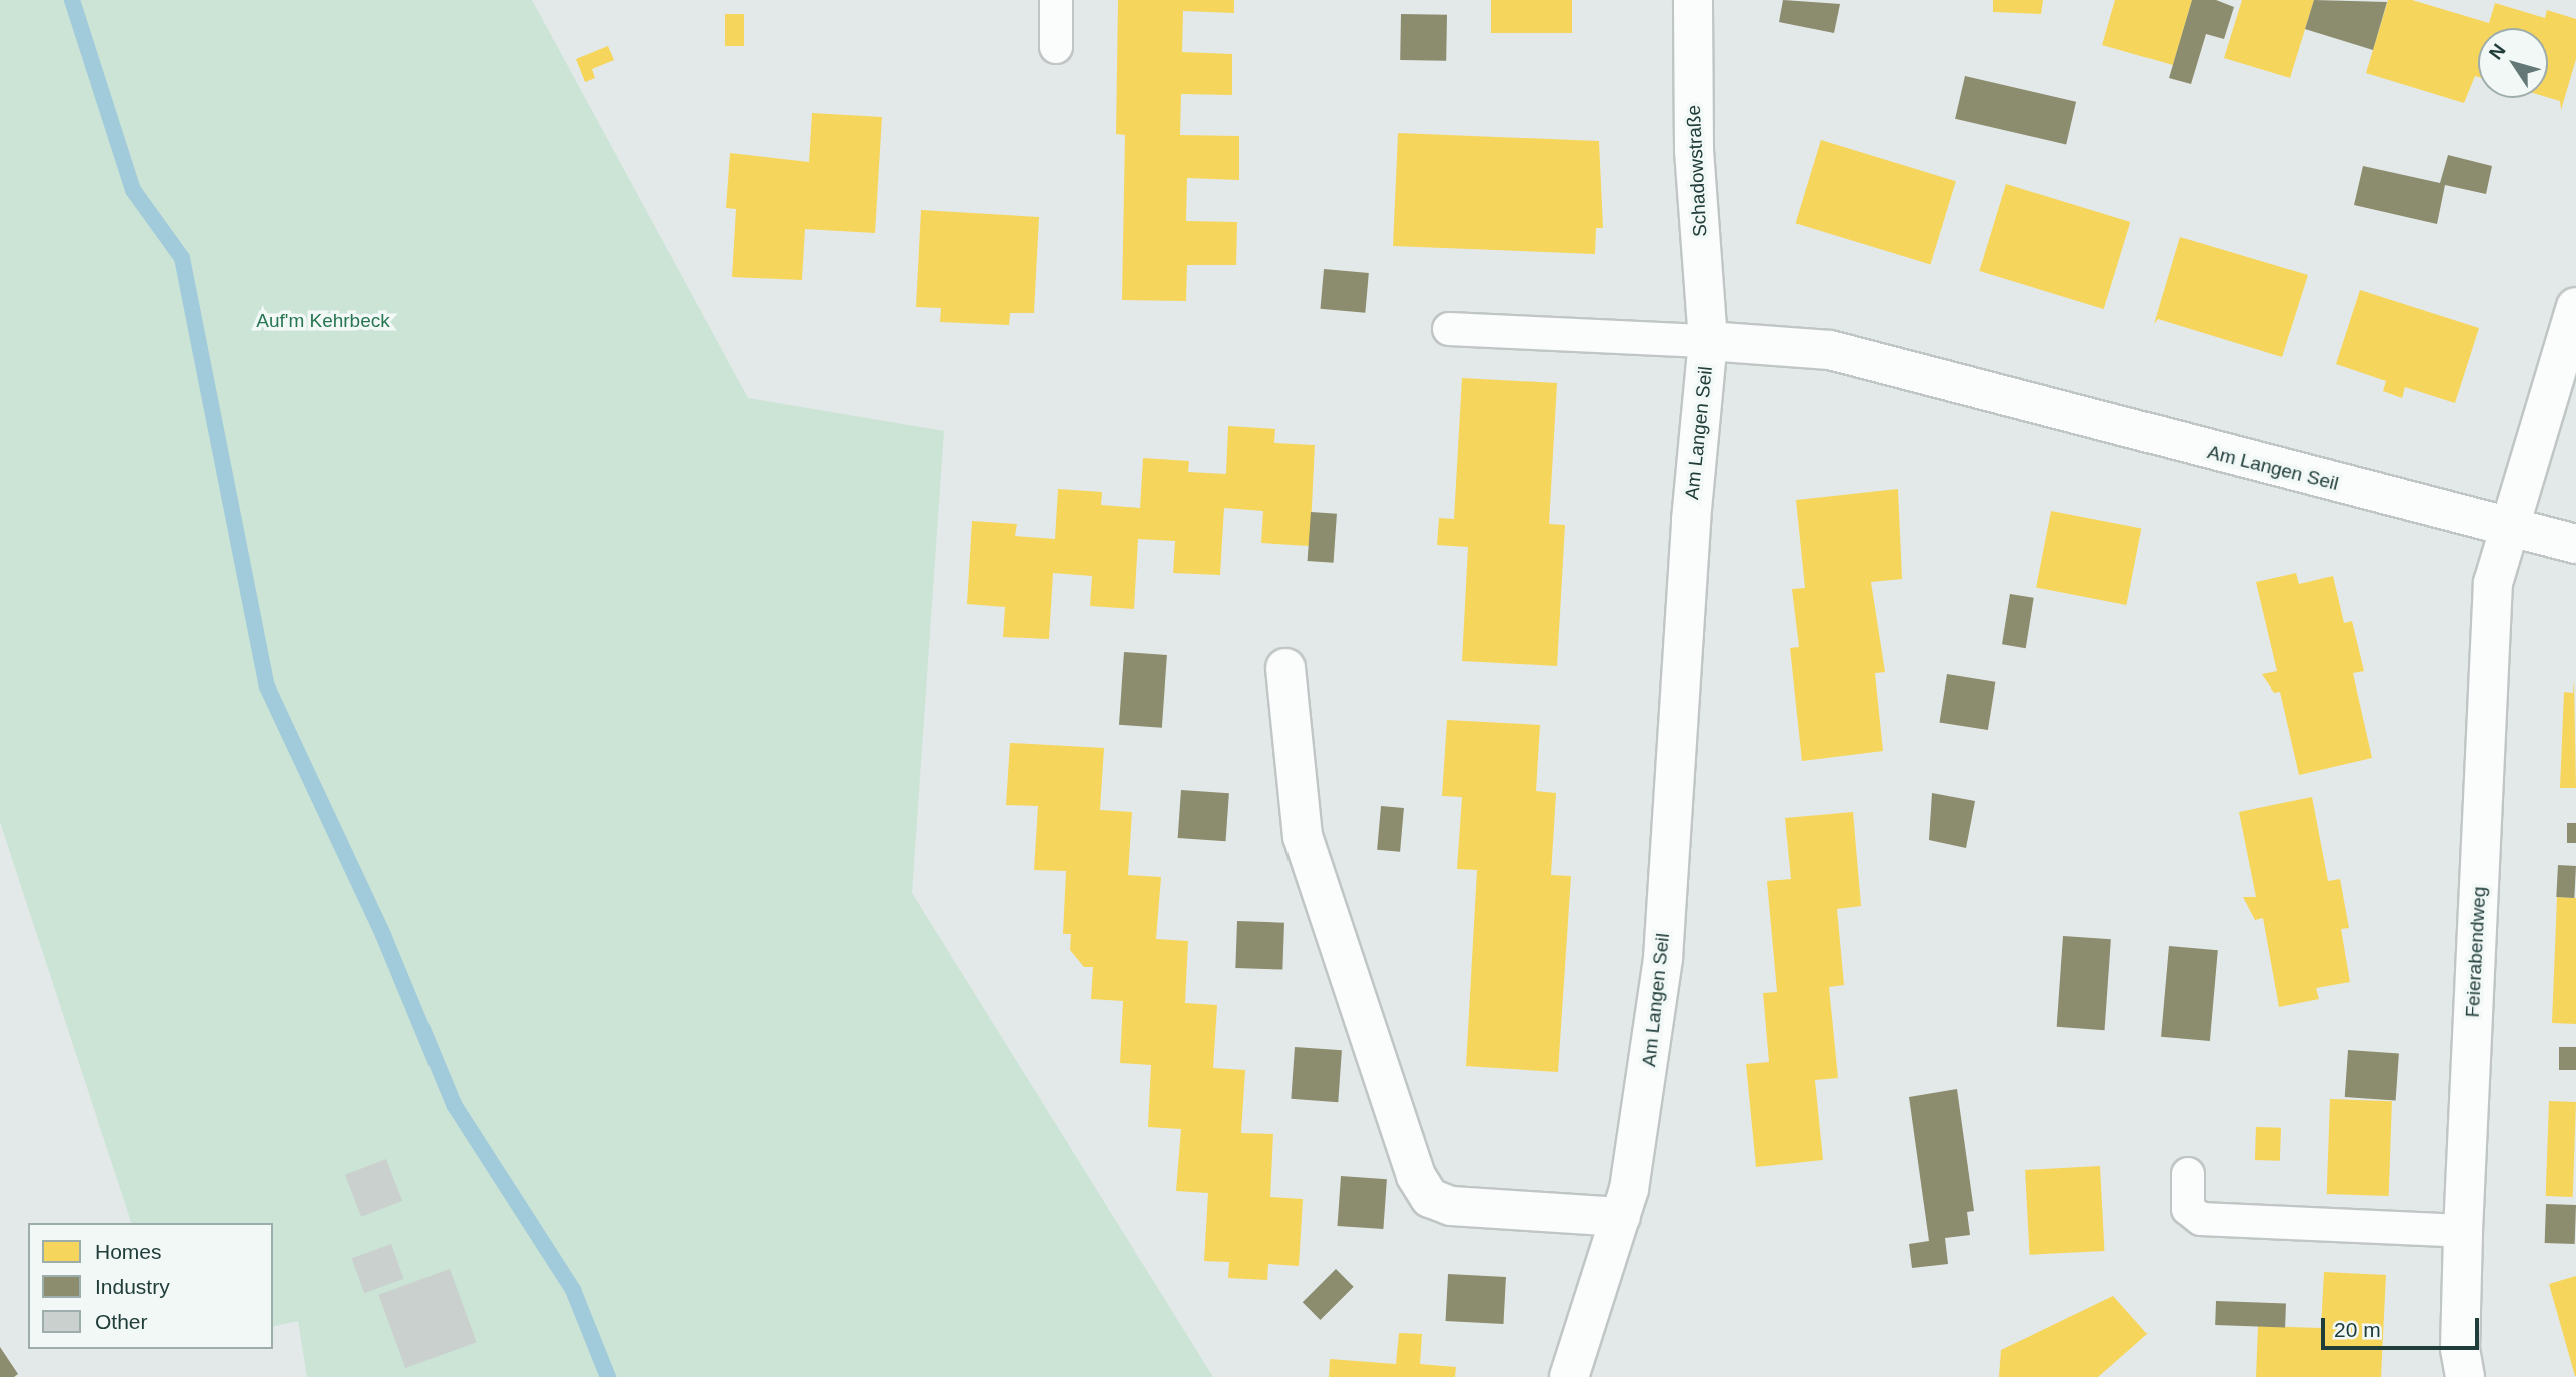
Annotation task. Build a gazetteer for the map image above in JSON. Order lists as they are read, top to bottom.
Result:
{
  "streets": {
    "street": ["Schadowstraße", "Am Langen Seil", "Feierabendweg"]
  },
  "crossings": [
    ["Schadowstraße", "Am Langen Seil"],
    ["Am Langen Seil", "Feierabendweg"]
  ],
  "parks": ["Auf'm Kehrbeck"],
  "legend": ["Homes", "Industry", "Other"],
  "scale_bar": "20 m",
  "north": "top left"
}
